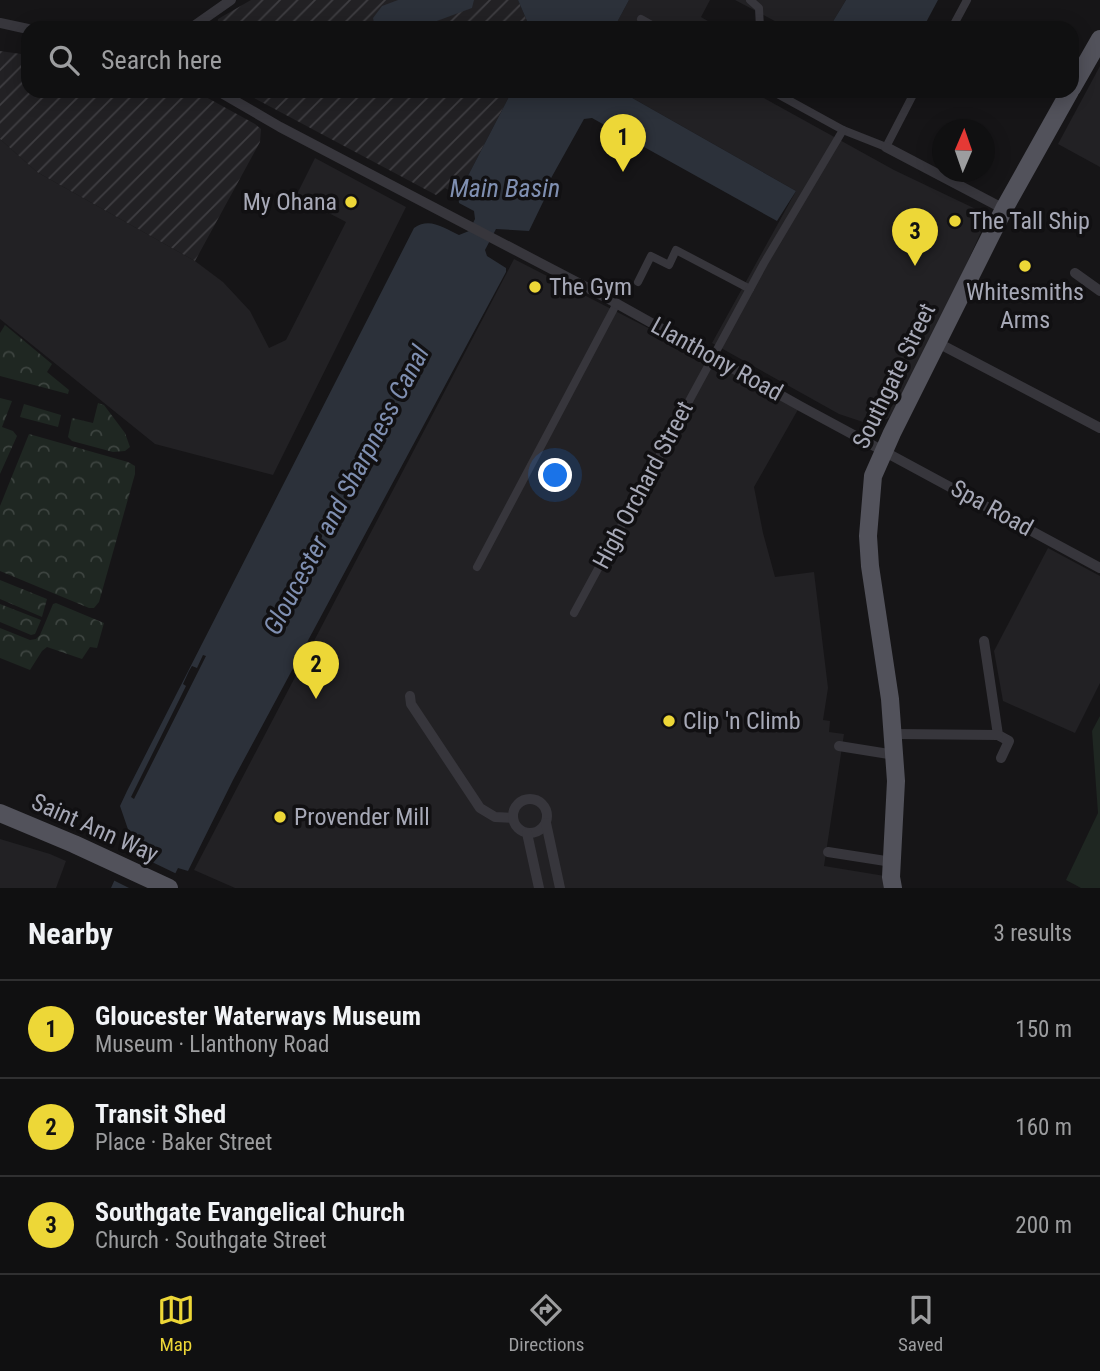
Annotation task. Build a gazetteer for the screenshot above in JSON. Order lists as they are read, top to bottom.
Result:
{
  "streets": {
    "main road": ["Southgate Street", "Saint Ann Way"],
    "street": ["Llanthony Road", "High Orchard Street", "Spa Road"]
  },
  "crossings": [
    ["Llanthony Road", "Southgate Street"],
    ["Llanthony Road", "High Orchard Street"],
    ["Llanthony Road", "Spa Road"],
    ["Southgate Street", "Spa Road"]
  ],
  "water": ["Main Basin", "Gloucester and Sharpness Canal"],
  "places": [
    "My Ohana",
    "The Tall Ship",
    "Whitesmiths Arms",
    "The Gym",
    "Clip 'n Climb",
    "Provender Mill"
  ],
  "north": "top",
  "page": {
    "search": "Search here",
    "pins": ["1", "3", "2"],
    "heading": ["Nearby", "3 results"],
    "list": [
      {
        "mark": "1",
        "name": "Gloucester Waterways Museum",
        "note": "Museum · Llanthony Road",
        "value": "150 m"
      },
      {
        "mark": "2",
        "name": "Transit Shed",
        "note": "Place · Baker Street",
        "value": "160 m"
      },
      {
        "mark": "3",
        "name": "Southgate Evangelical Church",
        "note": "Church · Southgate Street",
        "value": "200 m"
      }
    ],
    "nav": ["Map", "Directions", "Saved"]
  }
}
